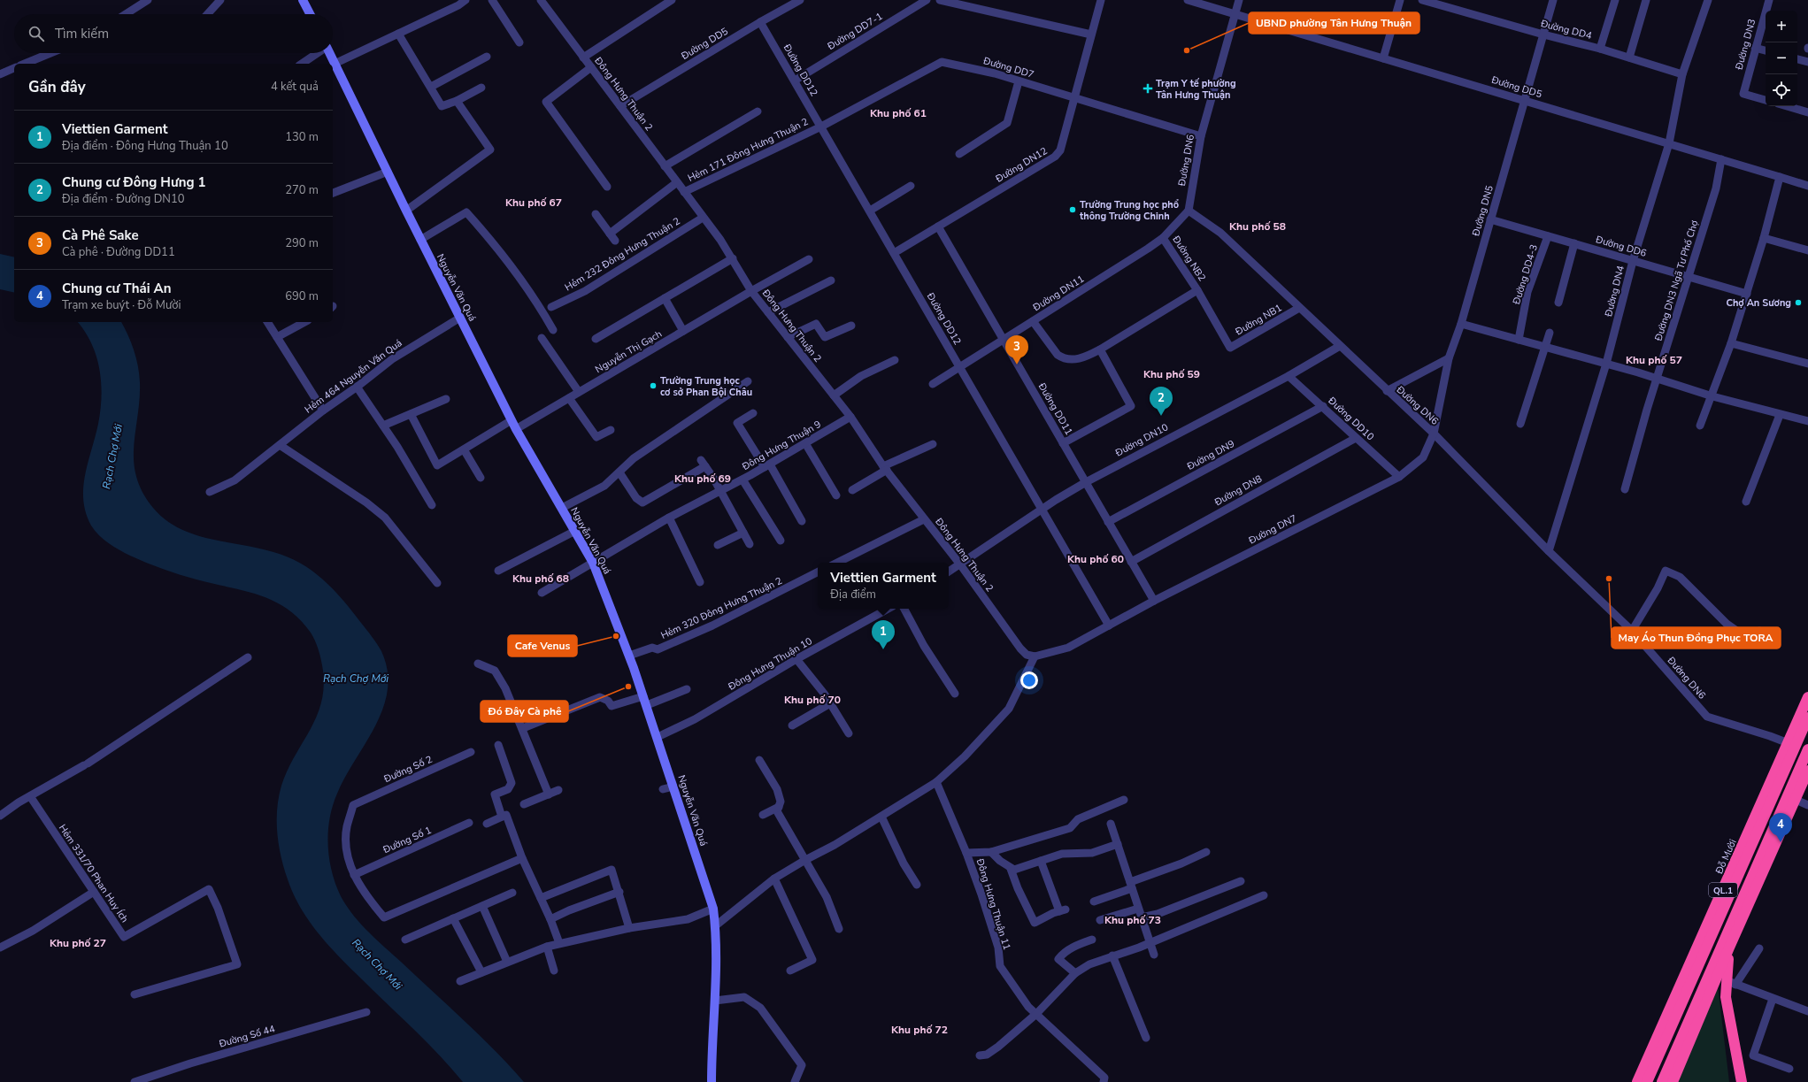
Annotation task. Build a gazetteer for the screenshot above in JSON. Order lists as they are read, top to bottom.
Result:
{
  "streets": {
    "highway": ["Đỗ Mười", "QL.1"],
    "main road": ["Nguyễn Văn Quá"],
    "street": [
      "Đường DD4",
      "Đường DD7-1",
      "Đường DD5",
      "Đường DN3",
      "Đường DD7",
      "Đường DD12",
      "Đông Hưng Thuận 2",
      "Hẻm 171 Đông Hưng Thuận 2",
      "Đường DN6",
      "Đường DN12",
      "Đường DN5",
      "Đường DD6",
      "Hẻm 232 Đông Hưng Thuận 2",
      "Đường NB2",
      "Đường DD4-3",
      "Đường DN3 Ngã Tư Phố Chợ",
      "Đường DN4",
      "Đường DN11",
      "Đường NB1",
      "Nguyễn Thị Gạch",
      "Hẻm 464 Nguyễn Văn Quá",
      "Đường DD11",
      "Đường DD10",
      "Đường DN10",
      "Đông Hưng Thuận 9",
      "Đường DN9",
      "Đường DN8",
      "Đường DN7",
      "Hẻm 320 Đông Hưng Thuận 2",
      "Đông Hưng Thuận 10",
      "Đường Số 2",
      "Đường Số 1",
      "Hẻm 331/70 Phan Huy Ích",
      "Đông Hưng Thuận 11",
      "Đường Số 44"
    ]
  },
  "crossings": [
    ["Đường DD4", "Đường DN5"],
    ["Đường DD4", "Đường DN4"],
    ["Đường DD7-1", "Đường DD12"],
    ["Đường DD5", "Đường DD12"],
    ["Đường DD5", "Đông Hưng Thuận 2"],
    ["Đường DD5", "Đường DN6"],
    ["Đường DD5", "Đường DN5"],
    ["Đường DD5", "Đường DN3 Ngã Tư Phố Chợ"],
    ["Đường DD5", "Đường DN4"],
    ["Đường DD7", "Đường DD12"],
    ["Đường DD7", "Hẻm 171 Đông Hưng Thuận 2"],
    ["Đường DD7", "Đường DN6"],
    ["Đường DD7", "Đường DN12"],
    ["Đường DD12", "Hẻm 171 Đông Hưng Thuận 2"],
    ["Đường DD12", "Đường DN12"],
    ["Đường DD12", "Đường DN11"],
    ["Đường DD12", "Đường DN10"],
    ["Đường DD12", "Đường DN7"],
    ["Đông Hưng Thuận 2", "Hẻm 171 Đông Hưng Thuận 2"],
    ["Đông Hưng Thuận 2", "Hẻm 232 Đông Hưng Thuận 2"],
    ["Đông Hưng Thuận 2", "Nguyễn Thị Gạch"],
    ["Đông Hưng Thuận 2", "Đường DN10"],
    ["Đông Hưng Thuận 2", "Đông Hưng Thuận 9"],
    ["Đông Hưng Thuận 2", "Đường DN7"],
    ["Đường DN6", "Đường DN4"],
    ["Đường DN6", "Đường DN11"],
    ["Đường DN6", "Đường NB1"],
    ["Đường DN6", "Đường DN10"],
    ["Đường DN6", "Đường DN7"],
    ["Đường DN6", "Đỗ Mười"],
    ["Đường DN12", "Đường DD11"],
    ["Đường DN5", "Đường DD6"],
    ["Đường DN5", "Đường DN7"],
    ["Đường DD6", "Đường DD4-3"],
    ["Đường DD6", "Đường DN3 Ngã Tư Phố Chợ"],
    ["Đường DD6", "Đường DN4"],
    ["Đường NB2", "Đường DN11"],
    ["Đường NB2", "Đường NB1"],
    ["Nguyễn Văn Quá", "Nguyễn Thị Gạch"],
    ["Nguyễn Văn Quá", "Hẻm 464 Nguyễn Văn Quá"],
    ["Nguyễn Văn Quá", "Đông Hưng Thuận 9"],
    ["Nguyễn Văn Quá", "Hẻm 320 Đông Hưng Thuận 2"],
    ["Nguyễn Văn Quá", "Đông Hưng Thuận 10"],
    ["Đường DN11", "Đường DD11"],
    ["Đường DD11", "Đường DN10"],
    ["Đường DD11", "Đường DN9"],
    ["Đường DD11", "Đường DN8"],
    ["Đường DD11", "Đường DN7"],
    ["Đường DD10", "Đường DN10"],
    ["Đường DD10", "Đường DN9"],
    ["Đường DD10", "Đường DN8"],
    ["Đường DD10", "Đường DN7"],
    ["Đường Số 2", "Đường Số 1"]
  ],
  "districts": [
    "Khu phố 61",
    "Khu phố 67",
    "Khu phố 58",
    "Khu phố 57",
    "Khu phố 59",
    "Khu phố 69",
    "Khu phố 60",
    "Khu phố 68",
    "Khu phố 70",
    "Khu phố 73",
    "Khu phố 27",
    "Khu phố 72"
  ],
  "water": ["Rạch Chợ Mới"],
  "places": {
    "other": [
      "UBND phường Tân Hưng Thuận",
      "Trường Trung học phổ thông Trường Chinh",
      "Chợ An Sương",
      "Trường Trung học cơ sở Phan Bội Châu",
      "May Áo Thun Đồng Phục TORA",
      "Cafe Venus",
      "Đó Đây Cà phê"
    ],
    "health": ["Trạm Y tế phường Tân Hưng Thuận"]
  },
  "page": {
    "map_buttons": ["+", "−"],
    "search": "Tìm kiếm",
    "heading": ["Gần đây", "4 kết quả"],
    "list": [
      {
        "mark": "1",
        "name": "Viettien Garment",
        "note": "Địa điểm · Đông Hưng Thuận 10",
        "value": "130 m"
      },
      {
        "mark": "2",
        "name": "Chung cư Đông Hưng 1",
        "note": "Địa điểm · Đường DN10",
        "value": "270 m"
      },
      {
        "mark": "3",
        "name": "Cà Phê Sake",
        "note": "Cà phê · Đường DD11",
        "value": "290 m"
      },
      {
        "mark": "4",
        "name": "Chung cư Thái An",
        "note": "Trạm xe buýt · Đỗ Mười",
        "value": "690 m"
      }
    ],
    "pins": [
      "3",
      "2",
      "1",
      "4"
    ],
    "popup": ["Viettien Garment", "Địa điểm"]
  }
}
